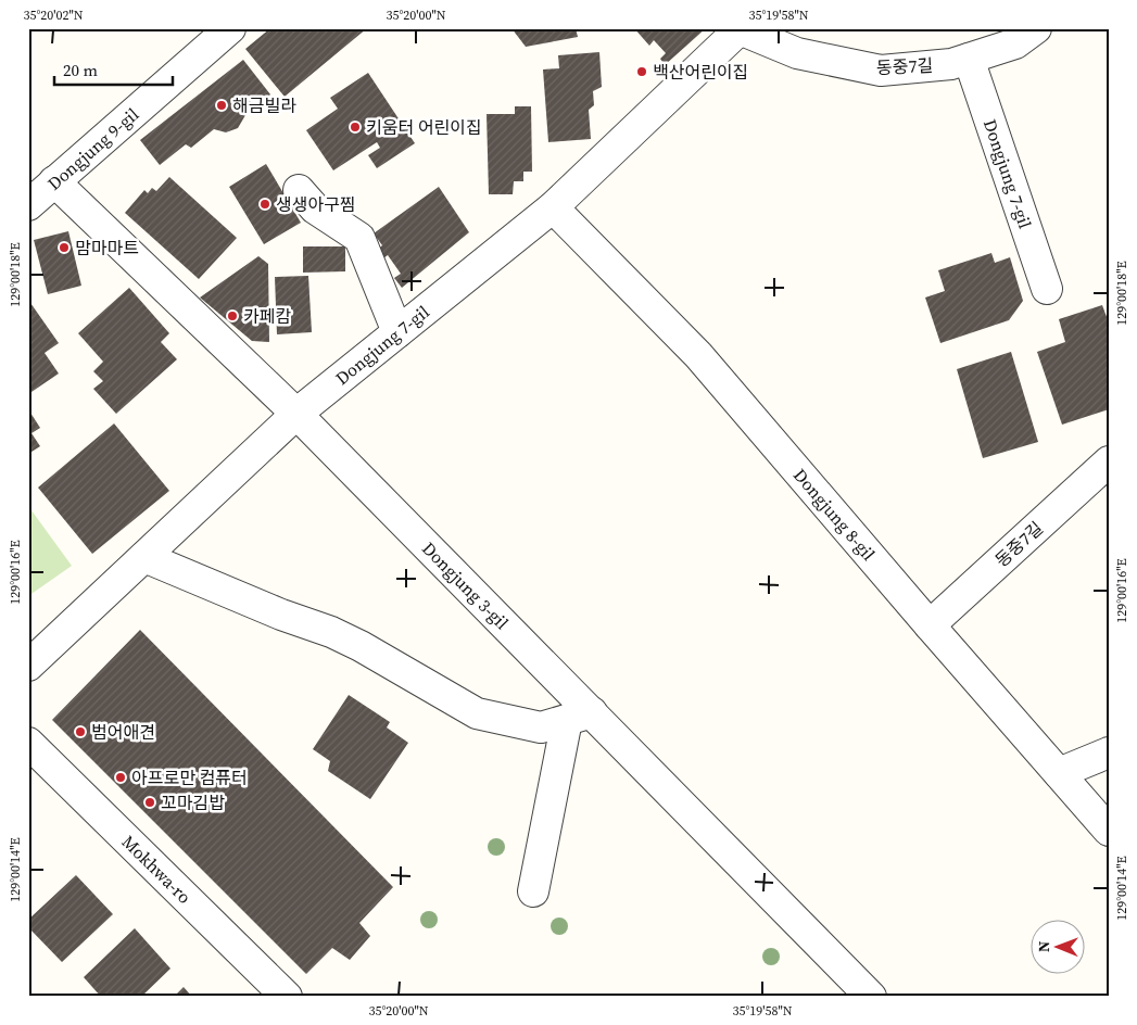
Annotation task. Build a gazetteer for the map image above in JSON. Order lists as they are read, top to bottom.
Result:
{
  "streets": {
    "street": [
      "동중7길",
      "Dongjung 9-gil",
      "Dongjung 7-gil",
      "Dongjung 8-gil",
      "Dongjung 3-gil",
      "Mokhwa-ro"
    ]
  },
  "crossings": [
    ["동중7길", "Dongjung 7-gil"],
    ["동중7길", "Dongjung 8-gil"],
    ["Dongjung 9-gil", "Dongjung 3-gil"],
    ["Dongjung 7-gil", "Dongjung 8-gil"],
    ["Dongjung 7-gil", "Dongjung 3-gil"]
  ],
  "places": [
    "백산어린이집",
    "해금빌라",
    "키움터 어린이집",
    "생생아구찜",
    "맘마마트",
    "카페캄",
    "범어애견",
    "아프로만 컴퓨터",
    "꼬마김밥"
  ],
  "scale_bar": "20 m",
  "north": "left",
  "coordinates": [
    "35°20'02\"N",
    "35°20'00\"N",
    "35°19'58\"N",
    "129°00'18\"E",
    "129°00'16\"E",
    "129°00'14\"E"
  ]
}
